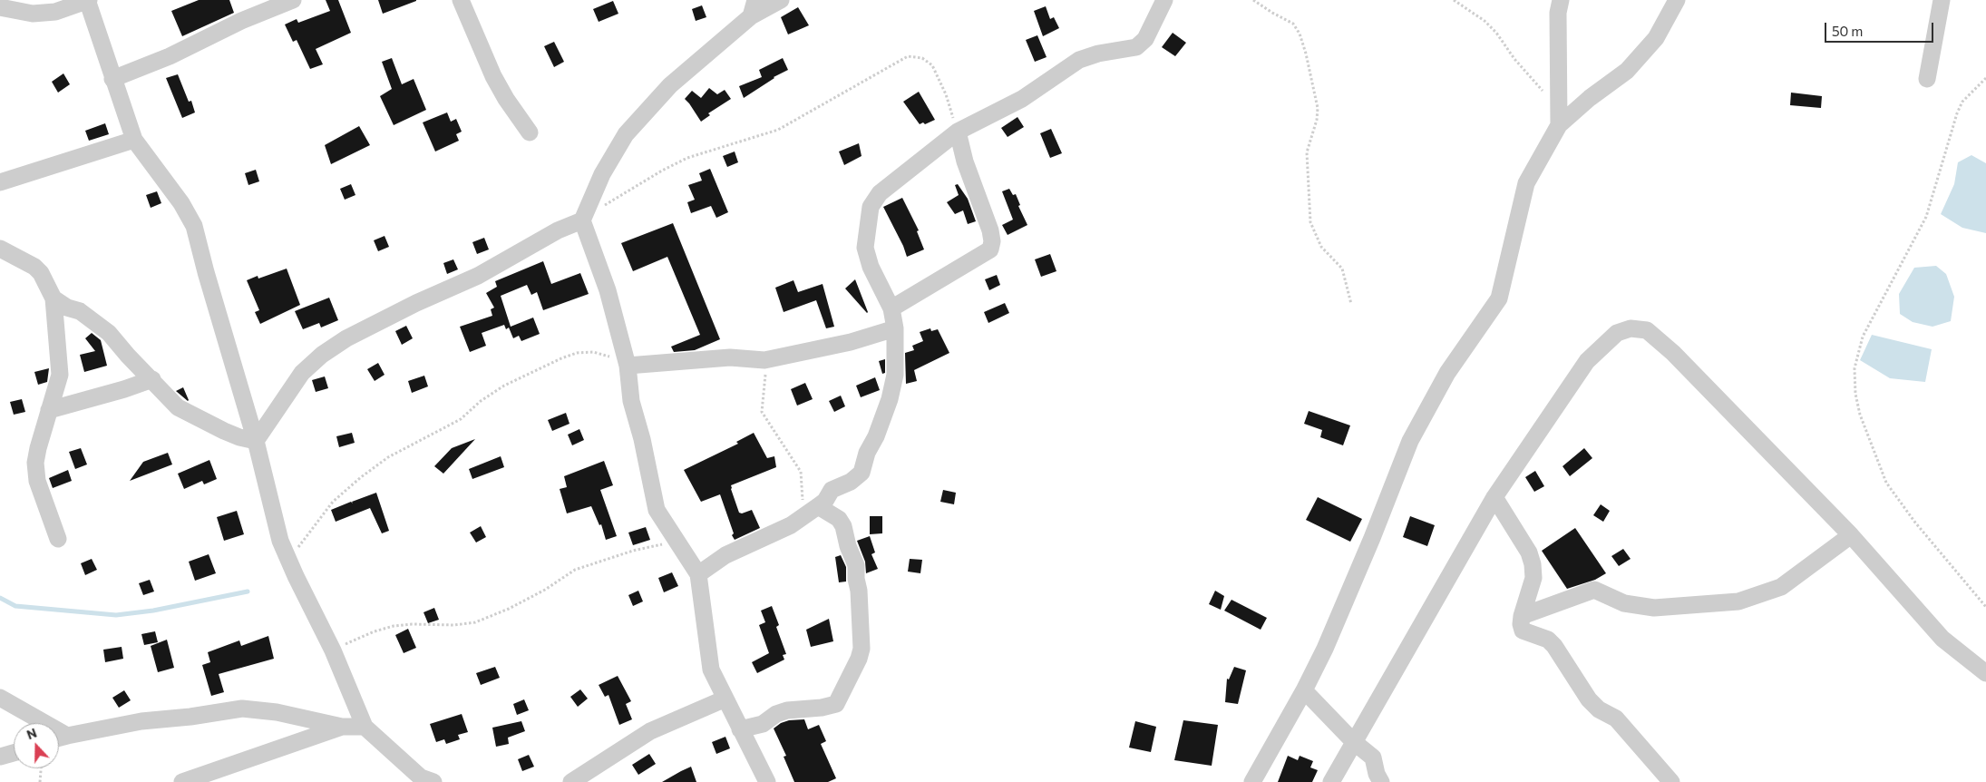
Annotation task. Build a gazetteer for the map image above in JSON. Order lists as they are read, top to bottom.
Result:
{
  "scale_bar": "50 m",
  "north": "top"
}
